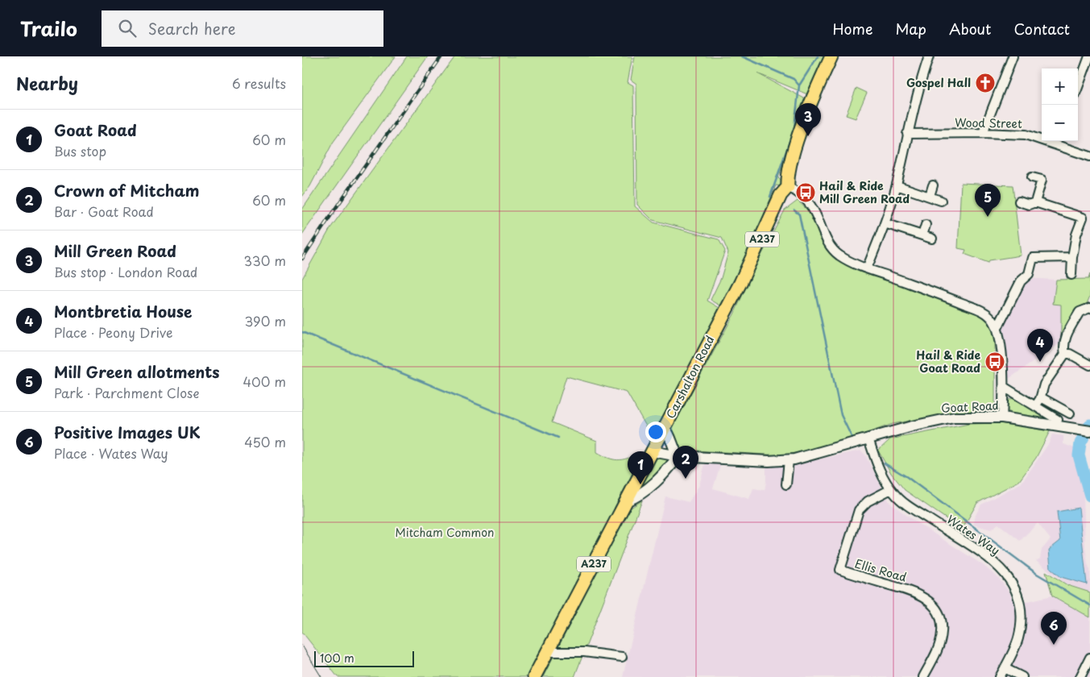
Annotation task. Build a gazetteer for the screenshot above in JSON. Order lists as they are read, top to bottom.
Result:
{
  "streets": {
    "main road": ["A237", "Carshalton Road"],
    "street": [
      "Wood Street",
      "Goat Road",
      "Wates Way",
      "Ellis Road"
    ]
  },
  "crossings": [
    ["A237", "Carshalton Road"],
    ["Carshalton Road", "Goat Road"],
    ["Goat Road", "Wates Way"],
    ["Wates Way", "Ellis Road"]
  ],
  "parks": ["Mitcham Common"],
  "places": {
    "church": ["Gospel Hall"],
    "bus stop": ["Hail & Ride Mill Green Road", "Hail & Ride Goat Road"]
  },
  "scale_bar": "100 m",
  "page": {
    "header": "Trailo",
    "search": "Search here",
    "nav": [
      "Home",
      "Map",
      "About",
      "Contact"
    ],
    "heading": ["Nearby", "6 results"],
    "map_buttons": ["+", "−"],
    "pins": [
      "3",
      "5",
      "4",
      "2",
      "1",
      "6"
    ],
    "list": [
      {
        "mark": "1",
        "name": "Goat Road",
        "note": "Bus stop",
        "value": "60 m"
      },
      {
        "mark": "2",
        "name": "Crown of Mitcham",
        "note": "Bar · Goat Road",
        "value": "60 m"
      },
      {
        "mark": "3",
        "name": "Mill Green Road",
        "note": "Bus stop · London Road",
        "value": "330 m"
      },
      {
        "mark": "4",
        "name": "Montbretia House",
        "note": "Place · Peony Drive",
        "value": "390 m"
      },
      {
        "mark": "5",
        "name": "Mill Green allotments",
        "note": "Park · Parchment Close",
        "value": "400 m"
      },
      {
        "mark": "6",
        "name": "Positive Images UK",
        "note": "Place · Wates Way",
        "value": "450 m"
      }
    ],
    "scale": "100 m"
  }
}
